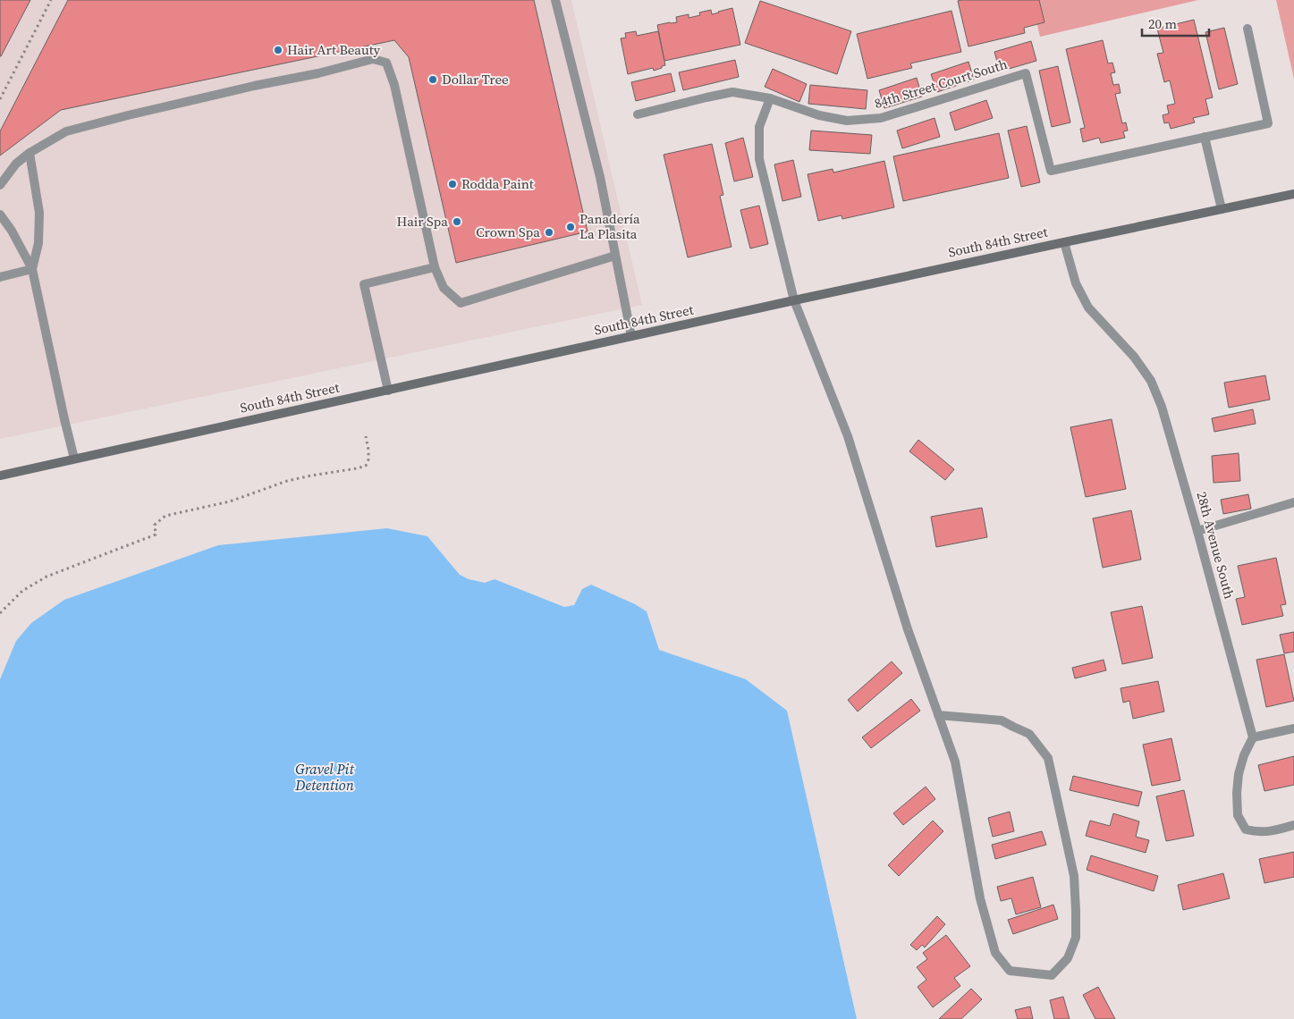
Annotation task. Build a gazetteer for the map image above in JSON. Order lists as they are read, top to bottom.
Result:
{
  "streets": {
    "main road": ["South 84th Street"],
    "lane": ["84th Street Court South", "28th Avenue South"]
  },
  "crossings": [
    ["South 84th Street", "28th Avenue South"]
  ],
  "water": ["Gravel Pit Detention"],
  "places": [
    "Hair Art Beauty",
    "Dollar Tree",
    "Rodda Paint",
    "Hair Spa",
    "Panadería La Plasita",
    "Crown Spa"
  ],
  "scale_bar": "20 m"
}
